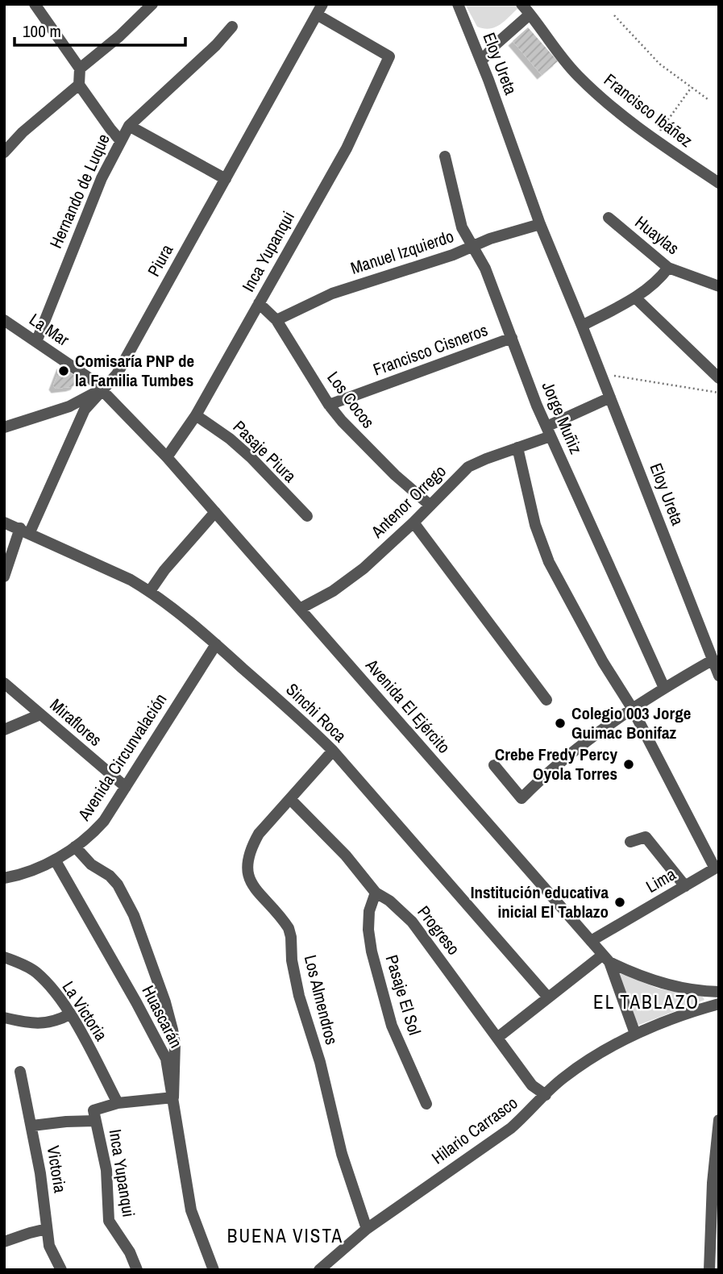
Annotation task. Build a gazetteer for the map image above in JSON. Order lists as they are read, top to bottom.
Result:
{
  "streets": {
    "street": [
      "Eloy Ureta",
      "Francisco Ibáñez",
      "Hernando de Luque",
      "Huaylas",
      "Inca Yupanqui",
      "Manuel Izquierdo",
      "Piura",
      "La Mar",
      "Francisco Cisneros",
      "Los Cocos",
      "Jorge Muñiz",
      "Pasaje Piura",
      "Antenor Orrego",
      "Avenida El Ejército",
      "Sinchi Roca",
      "Miraflores",
      "Avenida Circunvalación",
      "Lima",
      "Progreso",
      "Pasaje El Sol",
      "Los Almendros",
      "La Victoria",
      "Huascarán",
      "Hilario Carrasco",
      "Victoria"
    ]
  },
  "crossings": [
    ["Eloy Ureta", "Manuel Izquierdo"],
    ["Eloy Ureta", "Antenor Orrego"],
    ["Hernando de Luque", "La Mar"],
    ["Inca Yupanqui", "Piura"],
    ["Inca Yupanqui", "Los Cocos"],
    ["Inca Yupanqui", "Pasaje Piura"],
    ["Inca Yupanqui", "Avenida El Ejército"],
    ["Manuel Izquierdo", "Los Cocos"],
    ["Manuel Izquierdo", "Jorge Muñiz"],
    ["Piura", "La Mar"],
    ["Piura", "Avenida El Ejército"],
    ["Piura", "Sinchi Roca"],
    ["La Mar", "Avenida El Ejército"],
    ["Francisco Cisneros", "Los Cocos"],
    ["Francisco Cisneros", "Jorge Muñiz"],
    ["Los Cocos", "Antenor Orrego"],
    ["Jorge Muñiz", "Antenor Orrego"],
    ["Antenor Orrego", "Avenida El Ejército"],
    ["Avenida El Ejército", "Lima"],
    ["Sinchi Roca", "Avenida Circunvalación"],
    ["Sinchi Roca", "Los Almendros"],
    ["Miraflores", "Avenida Circunvalación"],
    ["Avenida Circunvalación", "Huascarán"],
    ["Progreso", "Pasaje El Sol"],
    ["Progreso", "Los Almendros"],
    ["Progreso", "Hilario Carrasco"],
    ["Los Almendros", "Hilario Carrasco"]
  ],
  "districts": ["EL TABLAZO", "BUENA VISTA"],
  "places": [
    "Comisaría PNP de la Familia Tumbes",
    "Colegio 003 Jorge Guimac Bonifaz",
    "Crebe Fredy Percy Oyola Torres",
    "Institución educativa inicial El Tablazo"
  ],
  "scale_bar": "100 m"
}
